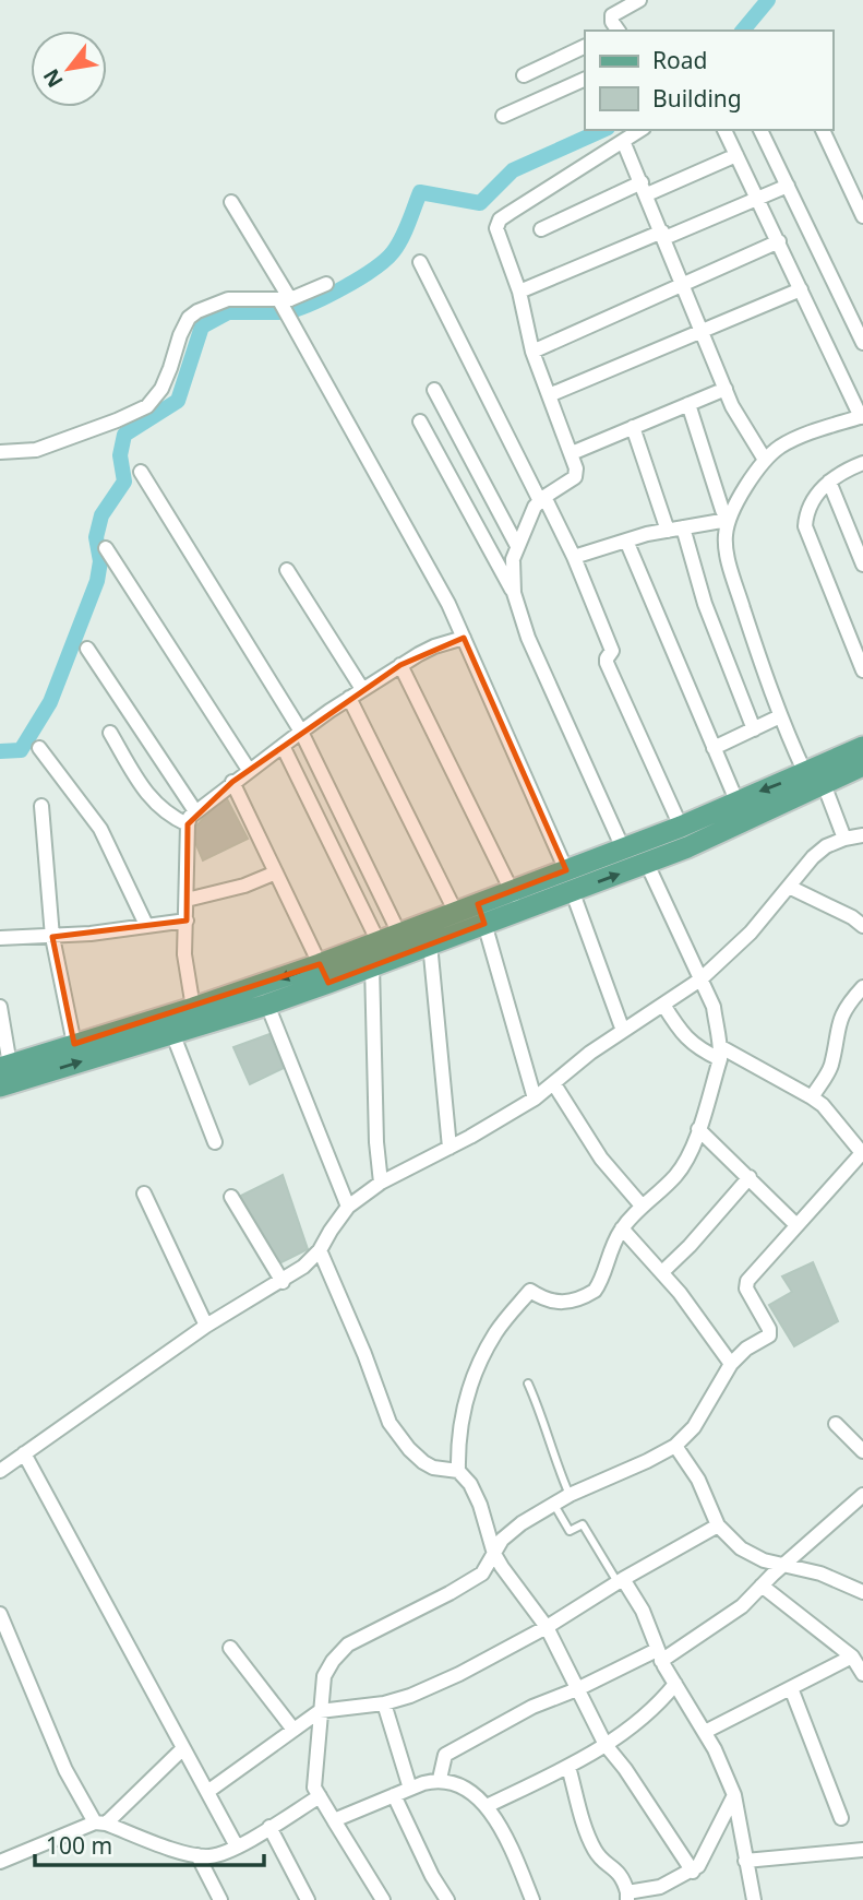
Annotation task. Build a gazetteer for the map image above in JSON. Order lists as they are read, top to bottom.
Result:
{
  "legend": ["Road", "Building"],
  "scale_bar": "100 m",
  "north": "bottom left"
}
